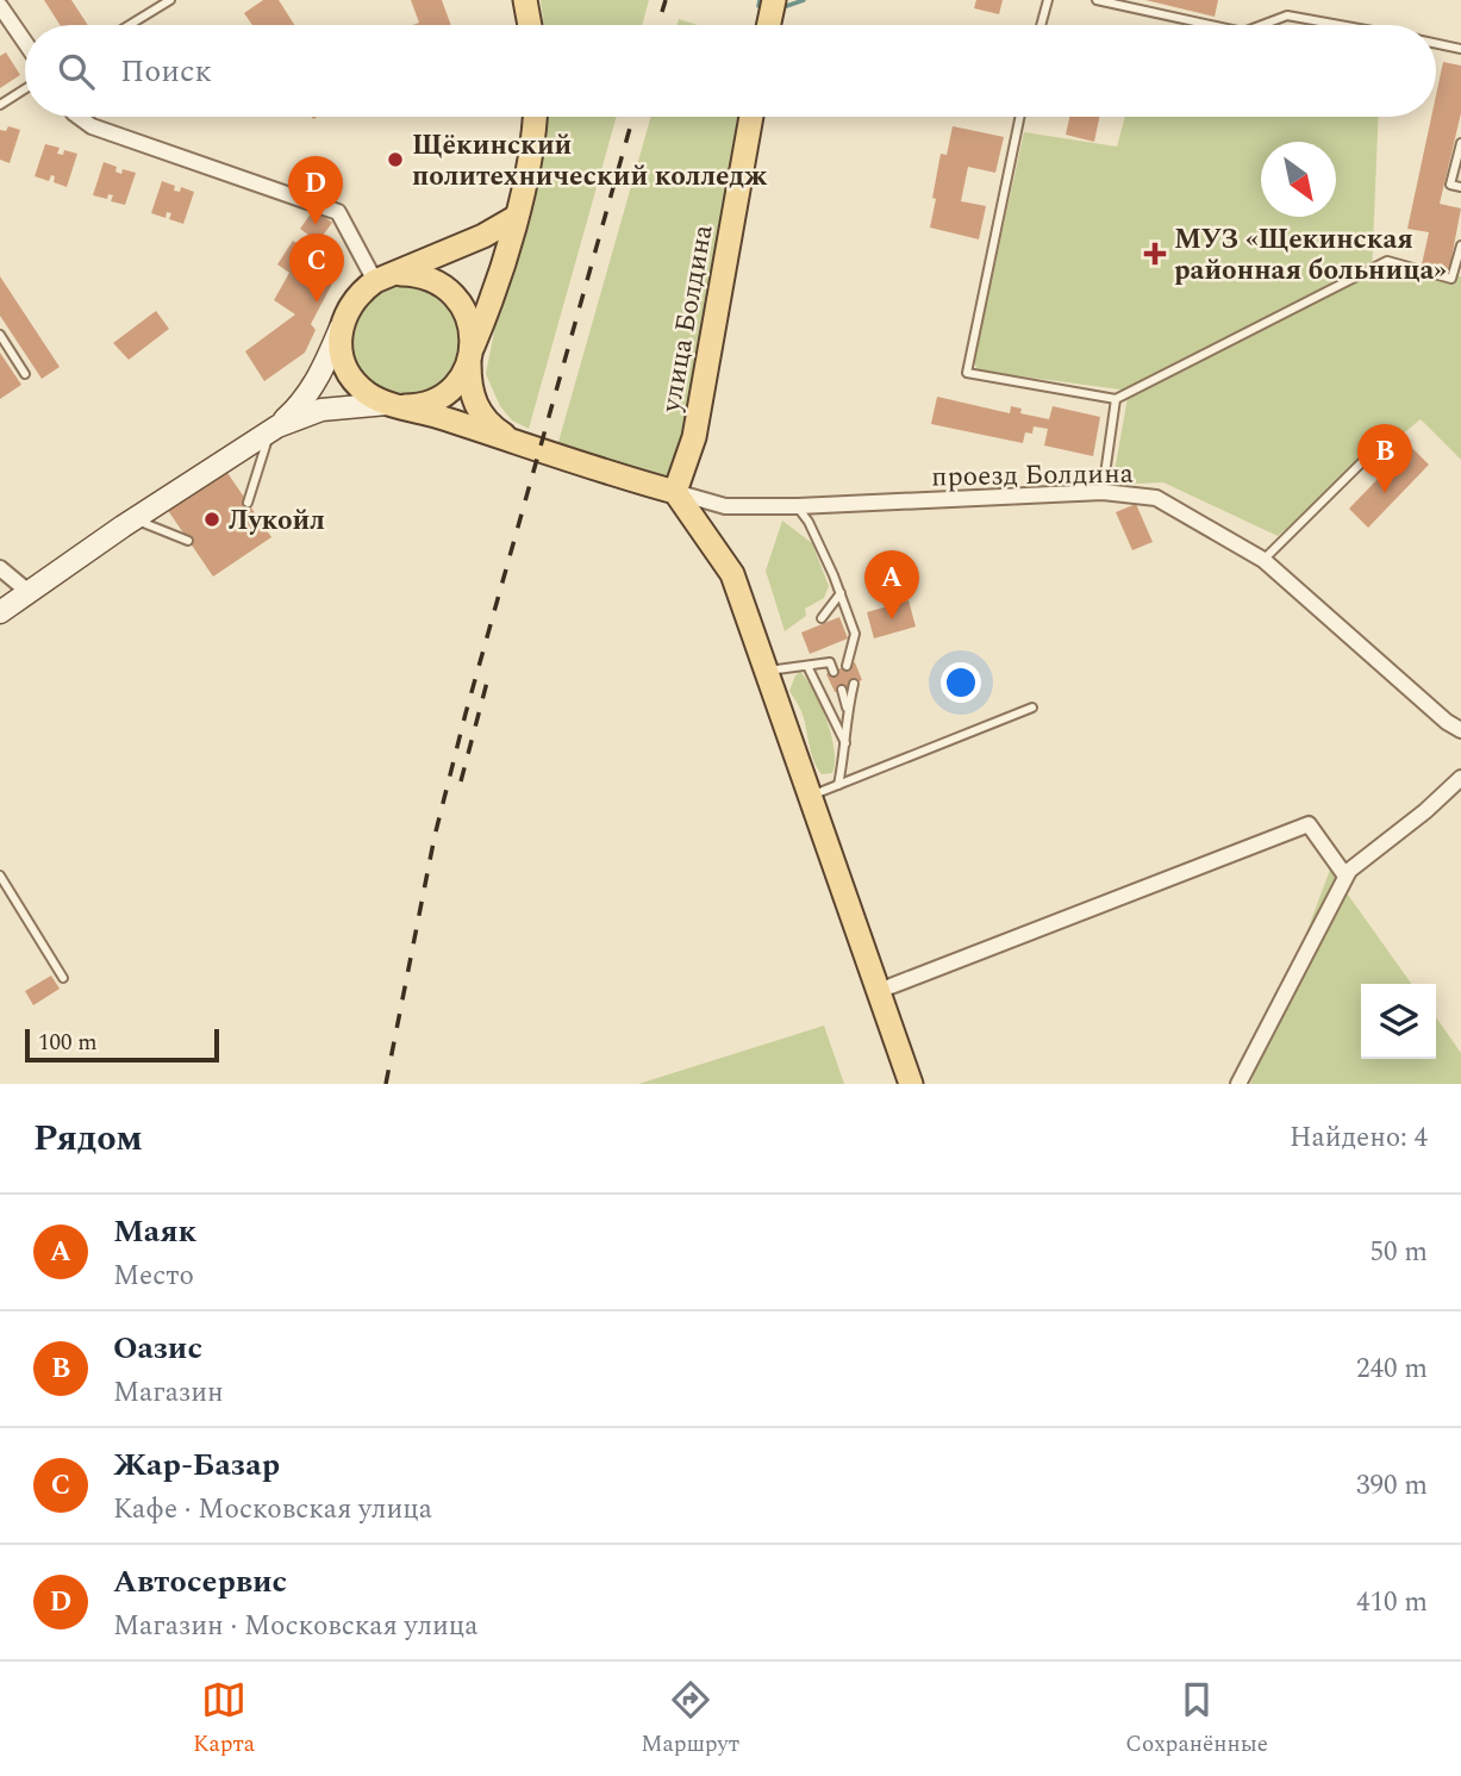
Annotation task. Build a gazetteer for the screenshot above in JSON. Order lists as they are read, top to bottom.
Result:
{
  "streets": {
    "main road": ["улица Болдина"],
    "street": ["проезд Болдина"]
  },
  "crossings": [
    ["улица Болдина", "проезд Болдина"]
  ],
  "places": {
    "other": ["Щёкинский политехнический колледж", "Лукойл"],
    "health": ["МУЗ «Щекинская районная больница»"]
  },
  "scale_bar": "100 m",
  "north": "bottom right",
  "page": {
    "search": "Поиск",
    "pins": [
      "D",
      "C",
      "B",
      "A"
    ],
    "scale": "100 m",
    "heading": ["Рядом", "Найдено: 4"],
    "list": [
      {
        "mark": "A",
        "name": "Маяк",
        "note": "Место",
        "value": "50 m"
      },
      {
        "mark": "B",
        "name": "Оазис",
        "note": "Магазин",
        "value": "240 m"
      },
      {
        "mark": "C",
        "name": "Жар-Базар",
        "note": "Кафе · Московская улица",
        "value": "390 m"
      },
      {
        "mark": "D",
        "name": "Автосервис",
        "note": "Магазин · Московская улица",
        "value": "410 m"
      }
    ],
    "nav": ["Карта", "Маршрут", "Сохранённые"]
  }
}
